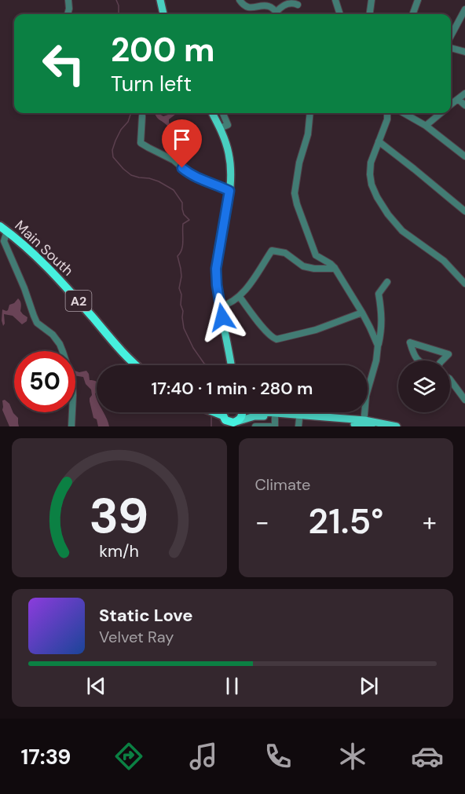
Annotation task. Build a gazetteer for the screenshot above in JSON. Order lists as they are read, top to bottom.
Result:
{
  "streets": {
    "highway": ["Main South", "A2"]
  },
  "page": {
    "turn": ["200 m", "Turn left"],
    "limit": "50",
    "trip": "17:40 · 1 min · 280 m",
    "tile": "Climate",
    "heat": ["−", "21.5°", "+"],
    "song": ["Static Love", "Velvet Ray"],
    "tabs": "17:39",
    "gauge": ["39", "km/h"]
  }
}
